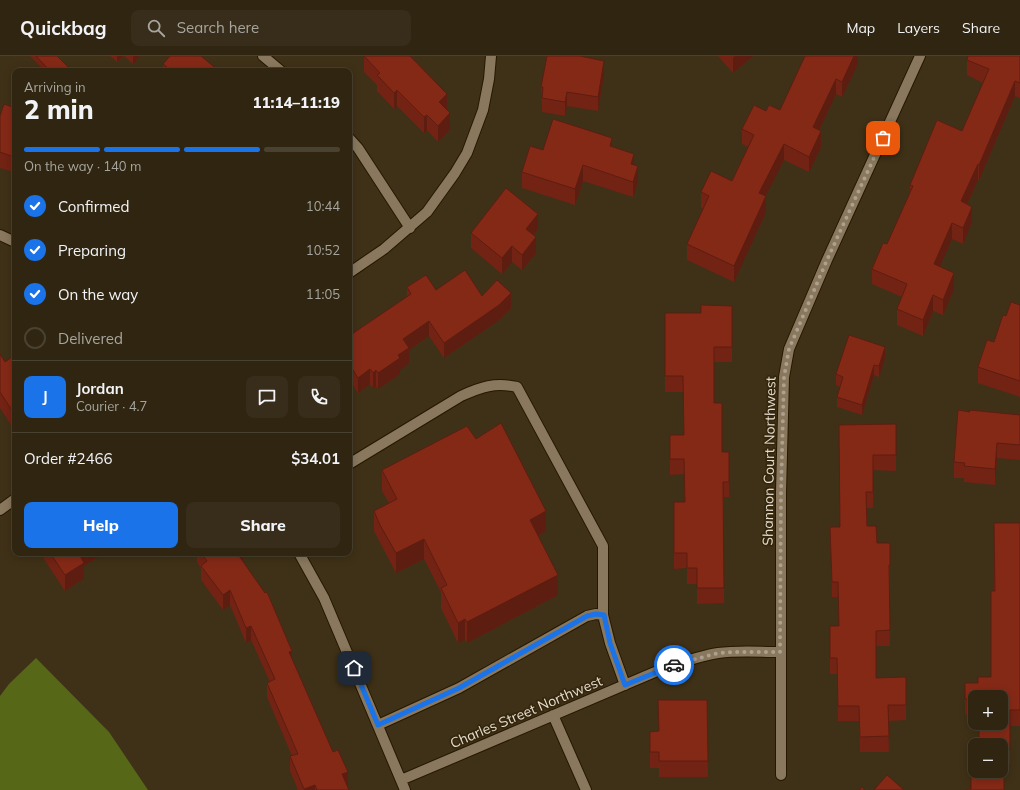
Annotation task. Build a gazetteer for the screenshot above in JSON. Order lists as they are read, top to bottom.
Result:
{
  "streets": {
    "street": ["Shannon Court Northwest", "Charles Street Northwest"]
  },
  "crossings": [
    ["Shannon Court Northwest", "Charles Street Northwest"]
  ],
  "page": {
    "header": "Quickbag",
    "search": "Search here",
    "nav": ["Map", "Layers", "Share"],
    "heading": ["2 min", "Arriving in", "11:14–11:19"],
    "panel": [
      "Jordan",
      "Courier · 4.7",
      "Order #2466",
      "$34.01"
    ],
    "bar": "On the way · 140 m",
    "list": [
      ["Confirmed", "10:44"],
      ["Preparing", "10:52"],
      ["On the way", "11:05"],
      "Delivered"
    ],
    "round": "J",
    "buttons": ["Help", "Share"],
    "map_buttons": ["+", "−"]
  }
}
